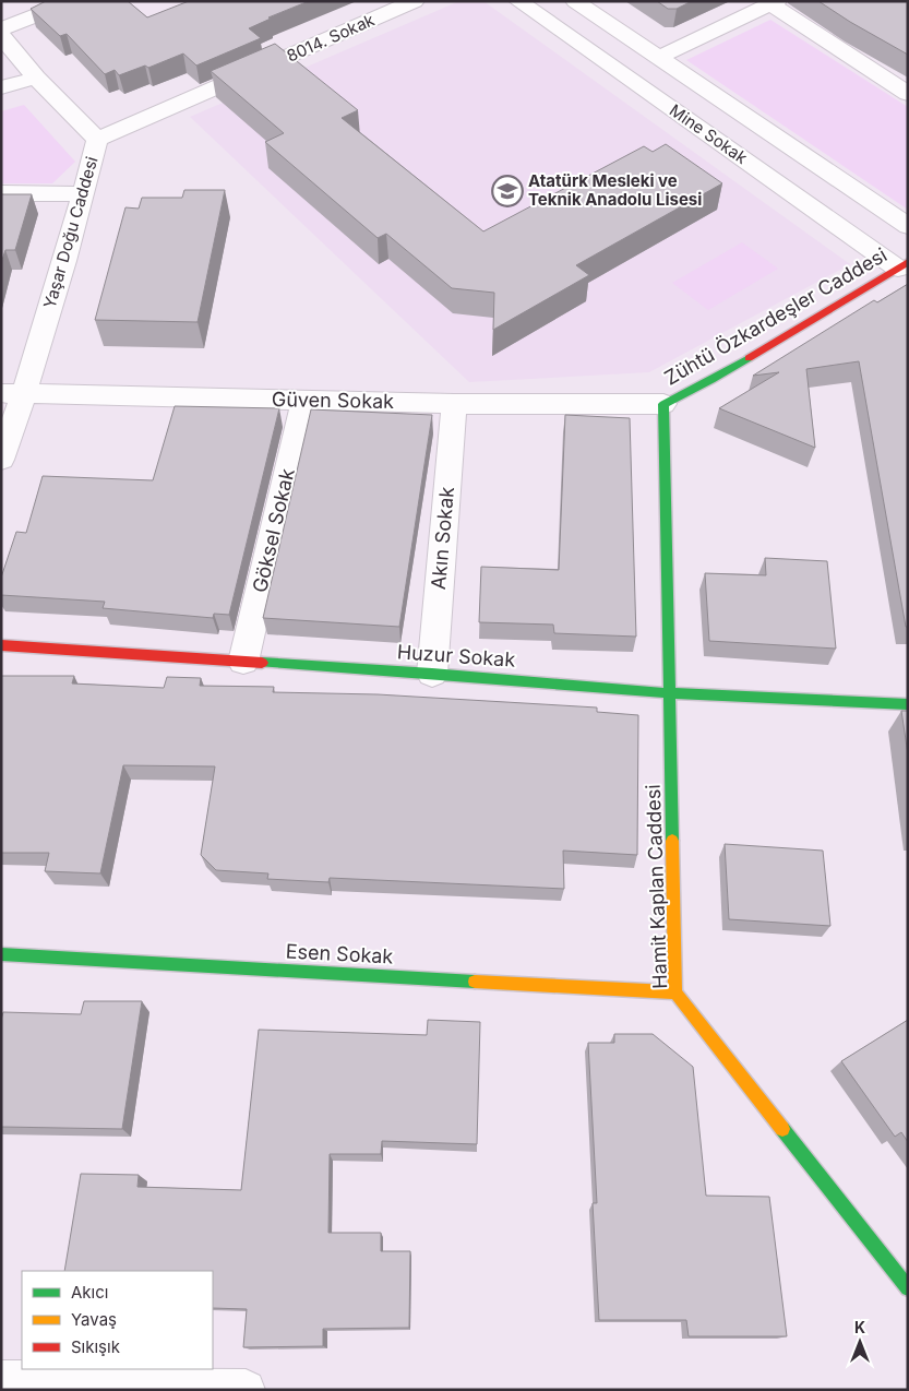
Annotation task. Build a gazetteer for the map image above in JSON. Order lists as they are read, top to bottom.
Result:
{
  "streets": {
    "street": [
      "8014. Sokak",
      "Mine Sokak",
      "Yaşar Doğu Caddesi",
      "Zühtü Özkardeşler Caddesi",
      "Güven Sokak",
      "Göksel Sokak",
      "Akın Sokak",
      "Huzur Sokak",
      "Hamit Kaplan Caddesi",
      "Esen Sokak"
    ]
  },
  "crossings": [
    ["8014. Sokak", "Yaşar Doğu Caddesi"],
    ["Mine Sokak", "Zühtü Özkardeşler Caddesi"],
    ["Yaşar Doğu Caddesi", "Güven Sokak"],
    ["Zühtü Özkardeşler Caddesi", "Güven Sokak"],
    ["Zühtü Özkardeşler Caddesi", "Hamit Kaplan Caddesi"],
    ["Güven Sokak", "Göksel Sokak"],
    ["Güven Sokak", "Akın Sokak"],
    ["Güven Sokak", "Hamit Kaplan Caddesi"],
    ["Göksel Sokak", "Huzur Sokak"],
    ["Akın Sokak", "Huzur Sokak"],
    ["Huzur Sokak", "Hamit Kaplan Caddesi"],
    ["Hamit Kaplan Caddesi", "Esen Sokak"]
  ],
  "places": {
    "school or university": ["Atatürk Mesleki ve Teknik Anadolu Lisesi"]
  },
  "legend": ["Akıcı", "Yavaş", "Sıkışık"],
  "north": "top"
}
